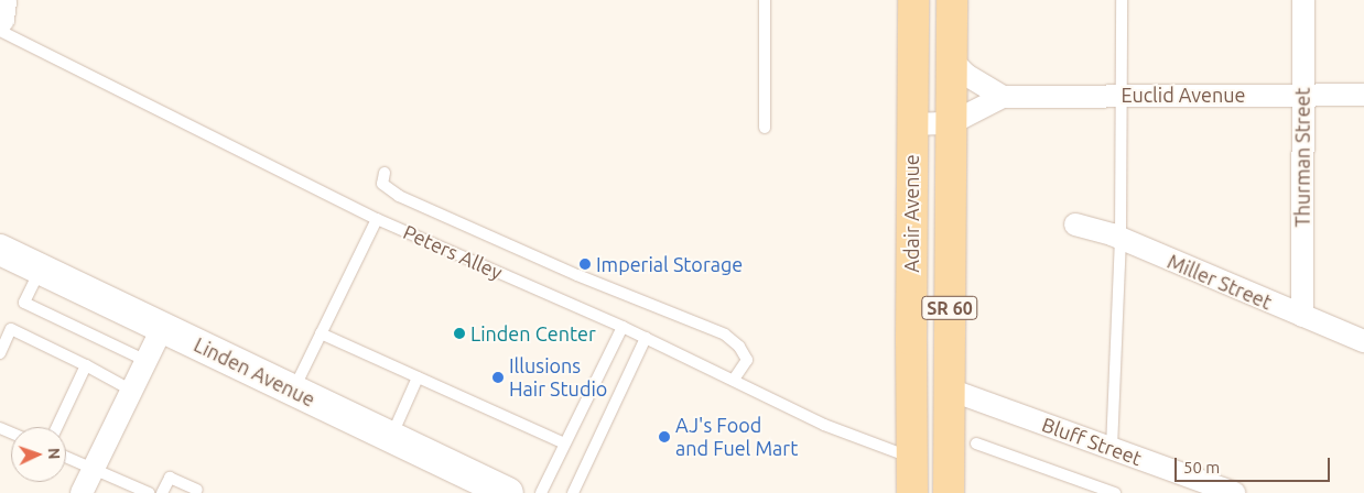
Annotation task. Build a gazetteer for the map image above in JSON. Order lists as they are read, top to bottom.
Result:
{
  "streets": {
    "main road": ["Adair Avenue", "SR 60", "Linden Avenue"],
    "street": [
      "Euclid Avenue",
      "Thurman Street",
      "Miller Street",
      "Bluff Street"
    ],
    "lane": ["Peters Alley"]
  },
  "crossings": [
    ["Euclid Avenue", "Thurman Street"],
    ["Euclid Avenue", "Adair Avenue"],
    ["Thurman Street", "Miller Street"],
    ["Adair Avenue", "Peters Alley"],
    ["Adair Avenue", "Bluff Street"]
  ],
  "places": [
    "Imperial Storage",
    "Linden Center",
    "Illusions Hair Studio",
    "AJ's Food and Fuel Mart"
  ],
  "scale_bar": "50 m",
  "north": "right"
}
